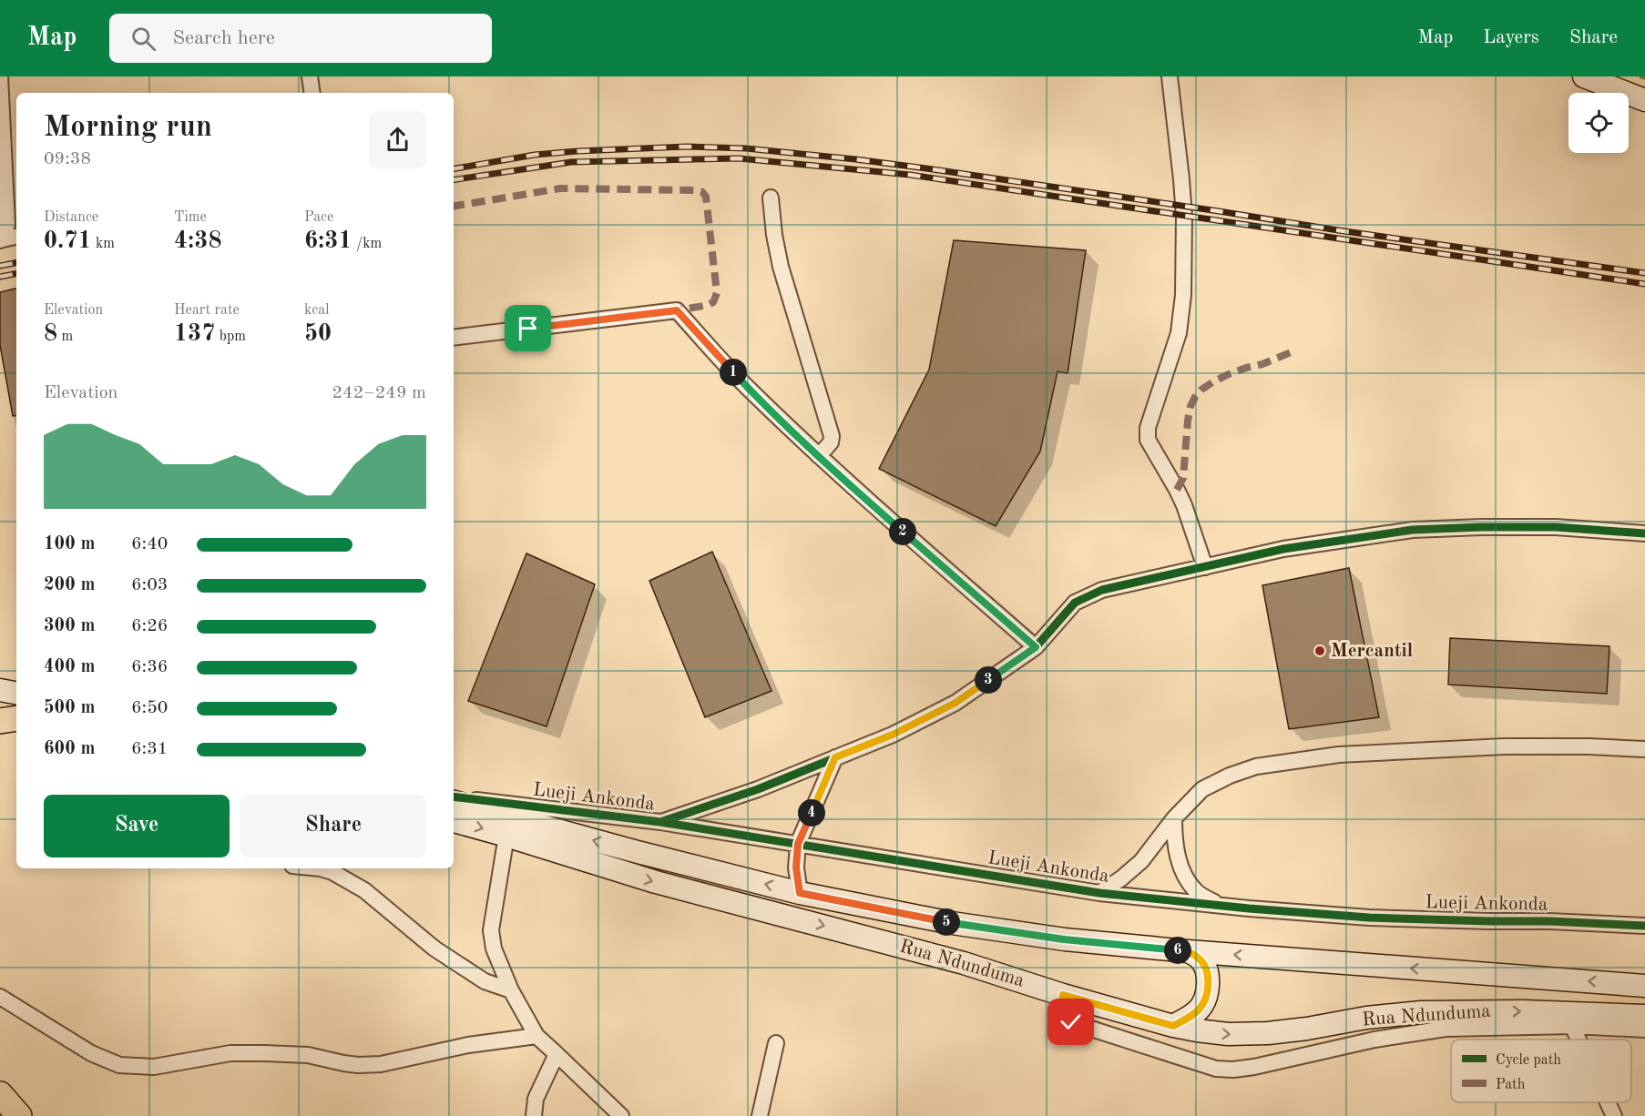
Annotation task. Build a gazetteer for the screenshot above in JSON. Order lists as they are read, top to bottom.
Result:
{
  "streets": {
    "main road": ["Rua Ndunduma"],
    "street": ["Lueji Ankonda"]
  },
  "places": ["Mercantil"],
  "legend": ["Cycle path", "Path"],
  "page": {
    "header": "Map",
    "search": "Search here",
    "nav": ["Map", "Layers", "Share"],
    "heading": ["Morning run", "09:38"],
    "stats": [
      ["Distance", "0.71 km"],
      ["Time", "4:38"],
      ["Pace", "6:31 /km"],
      ["Elevation", "8 m"],
      ["Heart rate", "137 bpm"],
      ["kcal", "50"]
    ],
    "pins": [
      "1",
      "2",
      "3",
      "4",
      "5",
      "6"
    ],
    "chart": ["Elevation", "242–249 m"],
    "list": [
      {
        "name": "100 m",
        "note": "6:40"
      },
      {
        "name": "200 m",
        "note": "6:03"
      },
      {
        "name": "300 m",
        "note": "6:26"
      },
      {
        "name": "400 m",
        "note": "6:36"
      },
      {
        "name": "500 m",
        "note": "6:50"
      },
      {
        "name": "600 m",
        "note": "6:31"
      }
    ],
    "buttons": ["Save", "Share"]
  }
}
